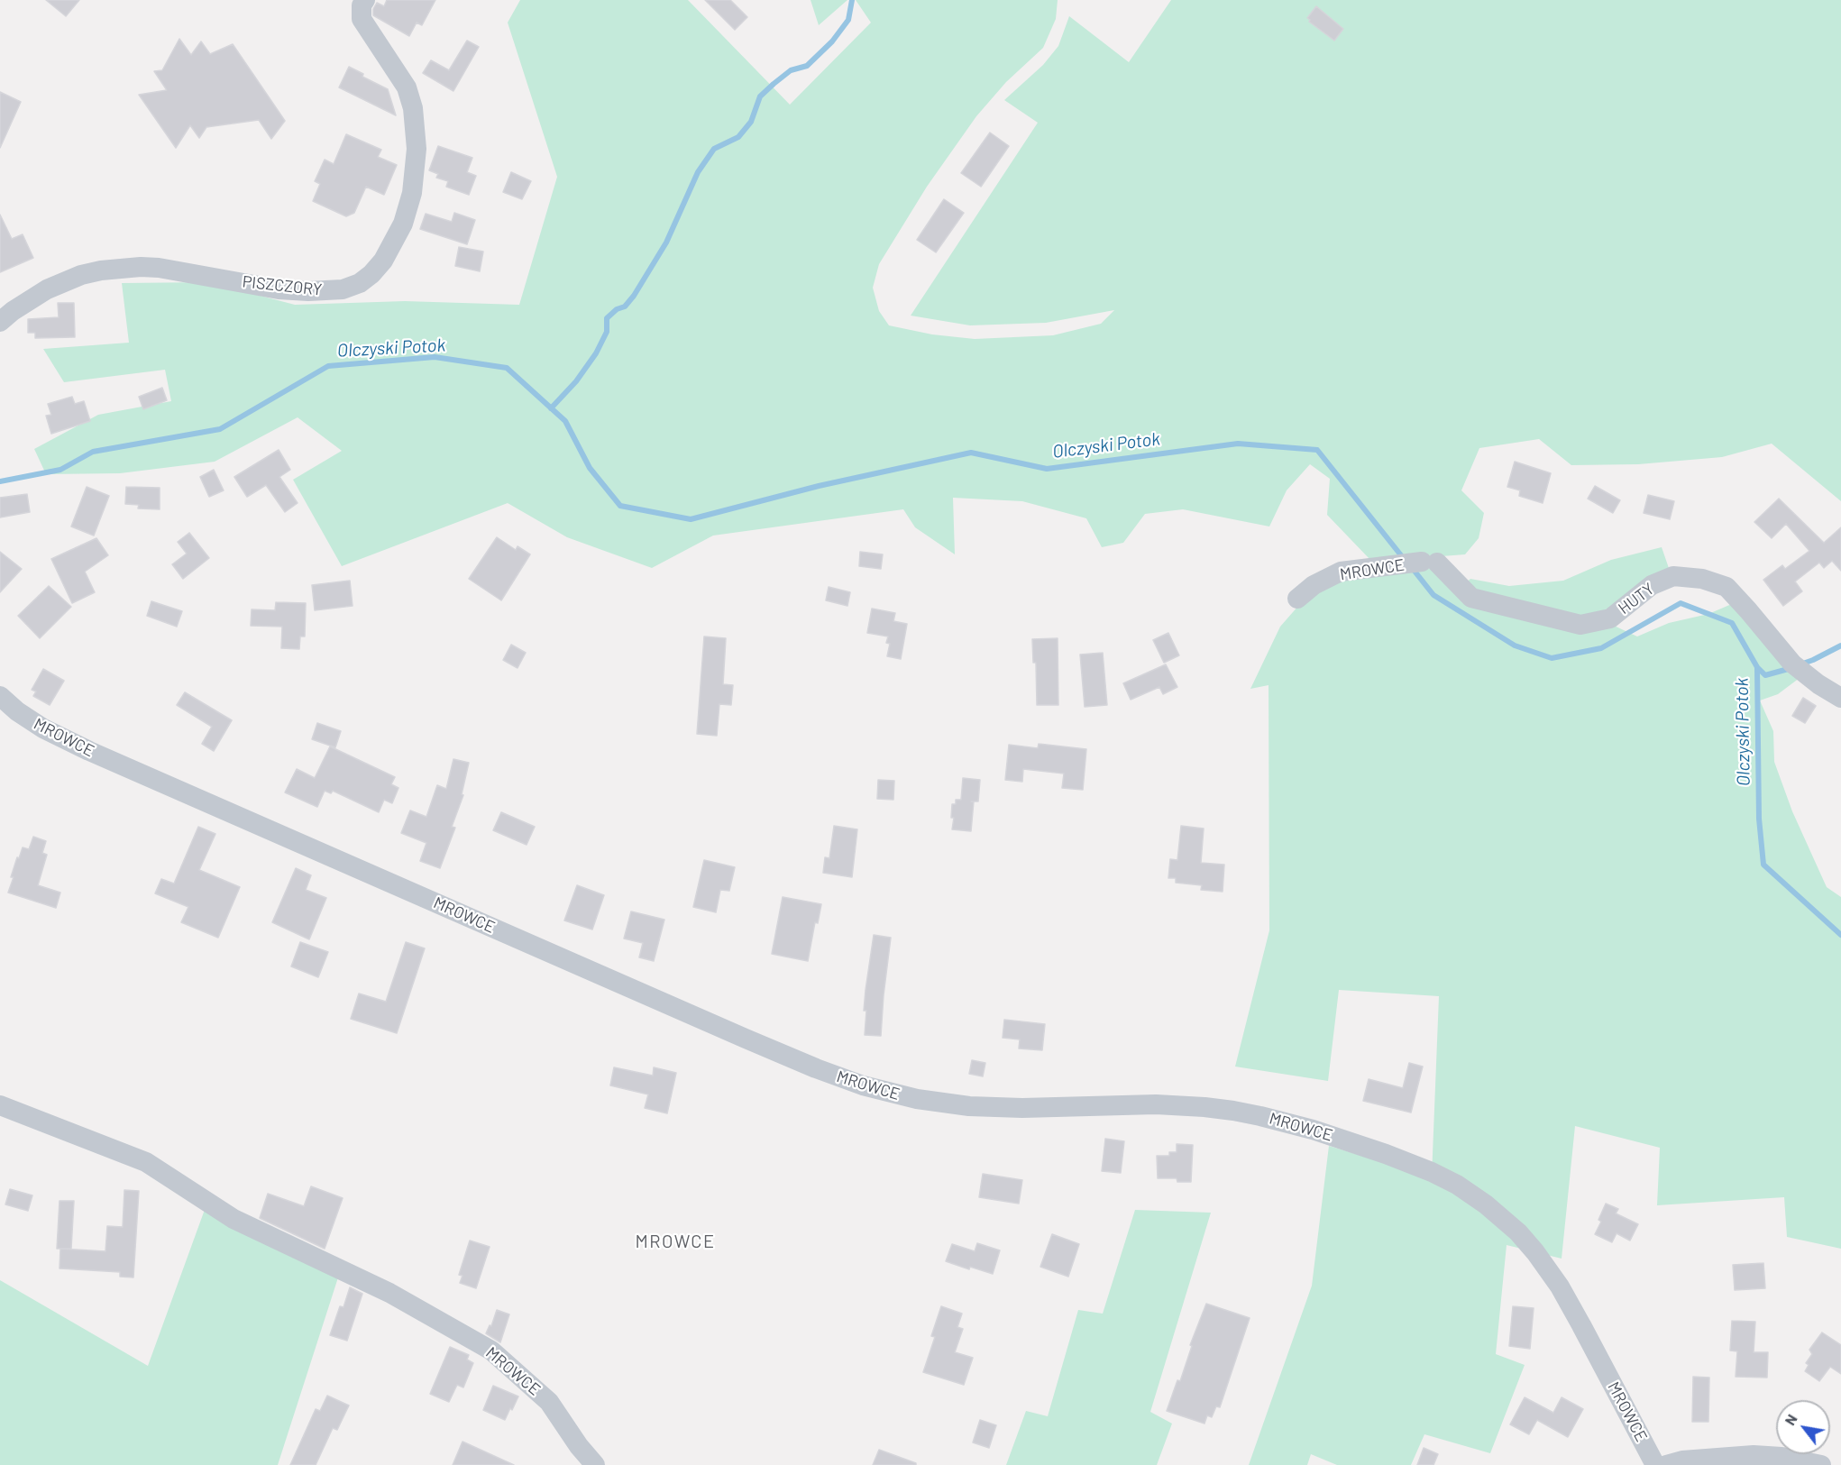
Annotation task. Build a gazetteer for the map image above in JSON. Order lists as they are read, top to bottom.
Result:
{
  "streets": {
    "street": ["PISZCZORY", "MROWCE", "HUTY"]
  },
  "crossings": [
    ["MROWCE", "HUTY"]
  ],
  "districts": ["MROWCE"],
  "water": ["Olczyski Potok"],
  "north": "top left"
}
